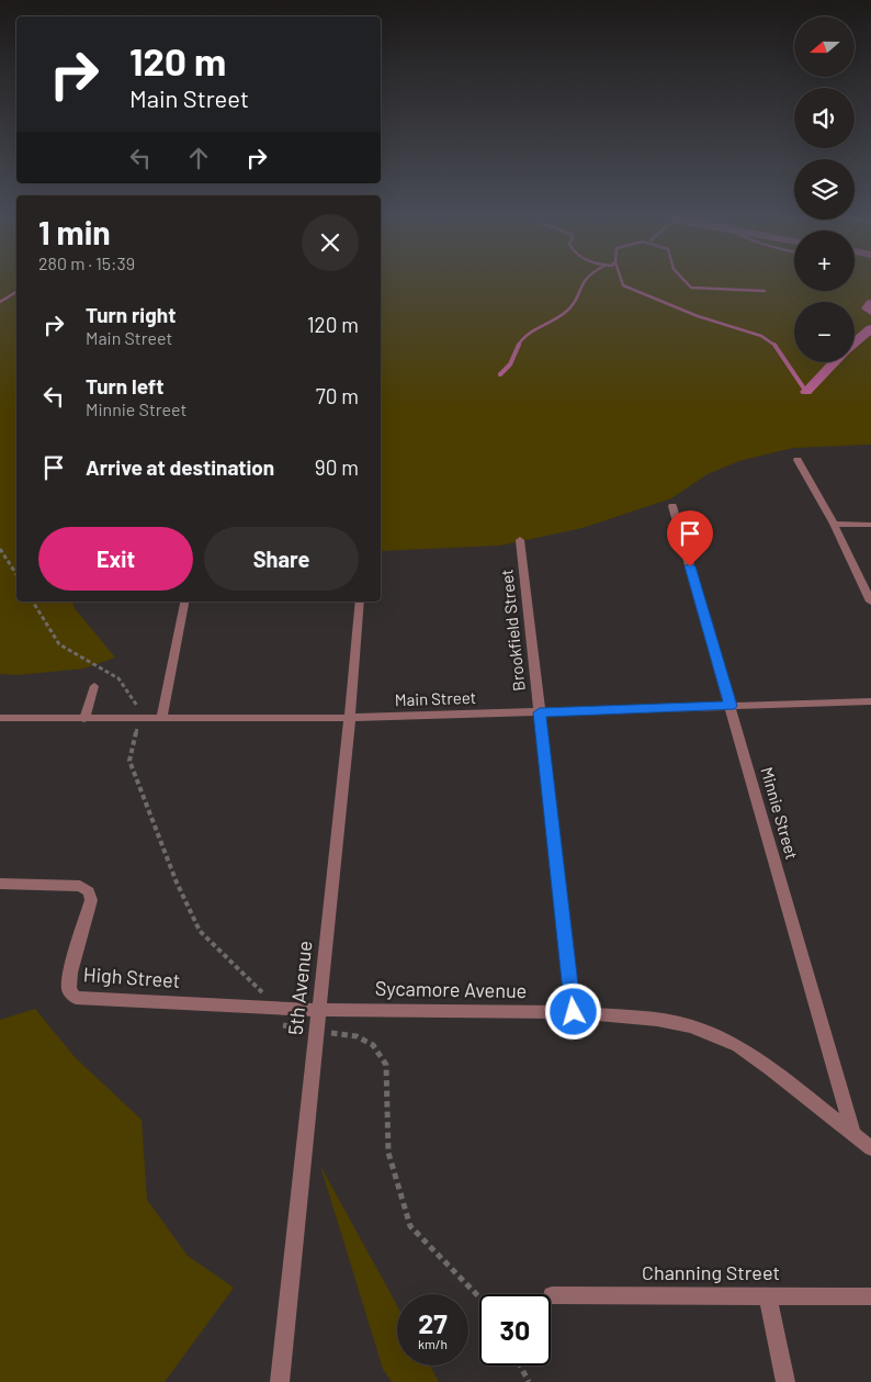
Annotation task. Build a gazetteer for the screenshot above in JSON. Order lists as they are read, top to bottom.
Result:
{
  "streets": {
    "street": [
      "Brookfield Street",
      "Main Street",
      "Minnie Street",
      "High Street",
      "5th Avenue",
      "Sycamore Avenue",
      "Channing Street"
    ]
  },
  "crossings": [
    ["Brookfield Street", "Main Street"],
    ["Brookfield Street", "Sycamore Avenue"],
    ["Main Street", "Minnie Street"],
    ["Main Street", "5th Avenue"],
    ["Minnie Street", "Sycamore Avenue"],
    ["High Street", "5th Avenue"],
    ["High Street", "Sycamore Avenue"],
    ["5th Avenue", "Sycamore Avenue"]
  ],
  "north": "left",
  "page": {
    "map_buttons": ["+", "−"],
    "turn": ["120 m", "Main Street"],
    "heading": ["1 min", "280 m · 15:39"],
    "list": [
      {
        "name": "Turn right",
        "note": "Main Street",
        "value": "120 m"
      },
      {
        "name": "Turn left",
        "note": "Minnie Street",
        "value": "70 m"
      },
      {
        "name": "Arrive at destination",
        "value": "90 m"
      }
    ],
    "buttons": ["Exit", "Share"],
    "speed": "27 km/h",
    "limit": "30"
  }
}
